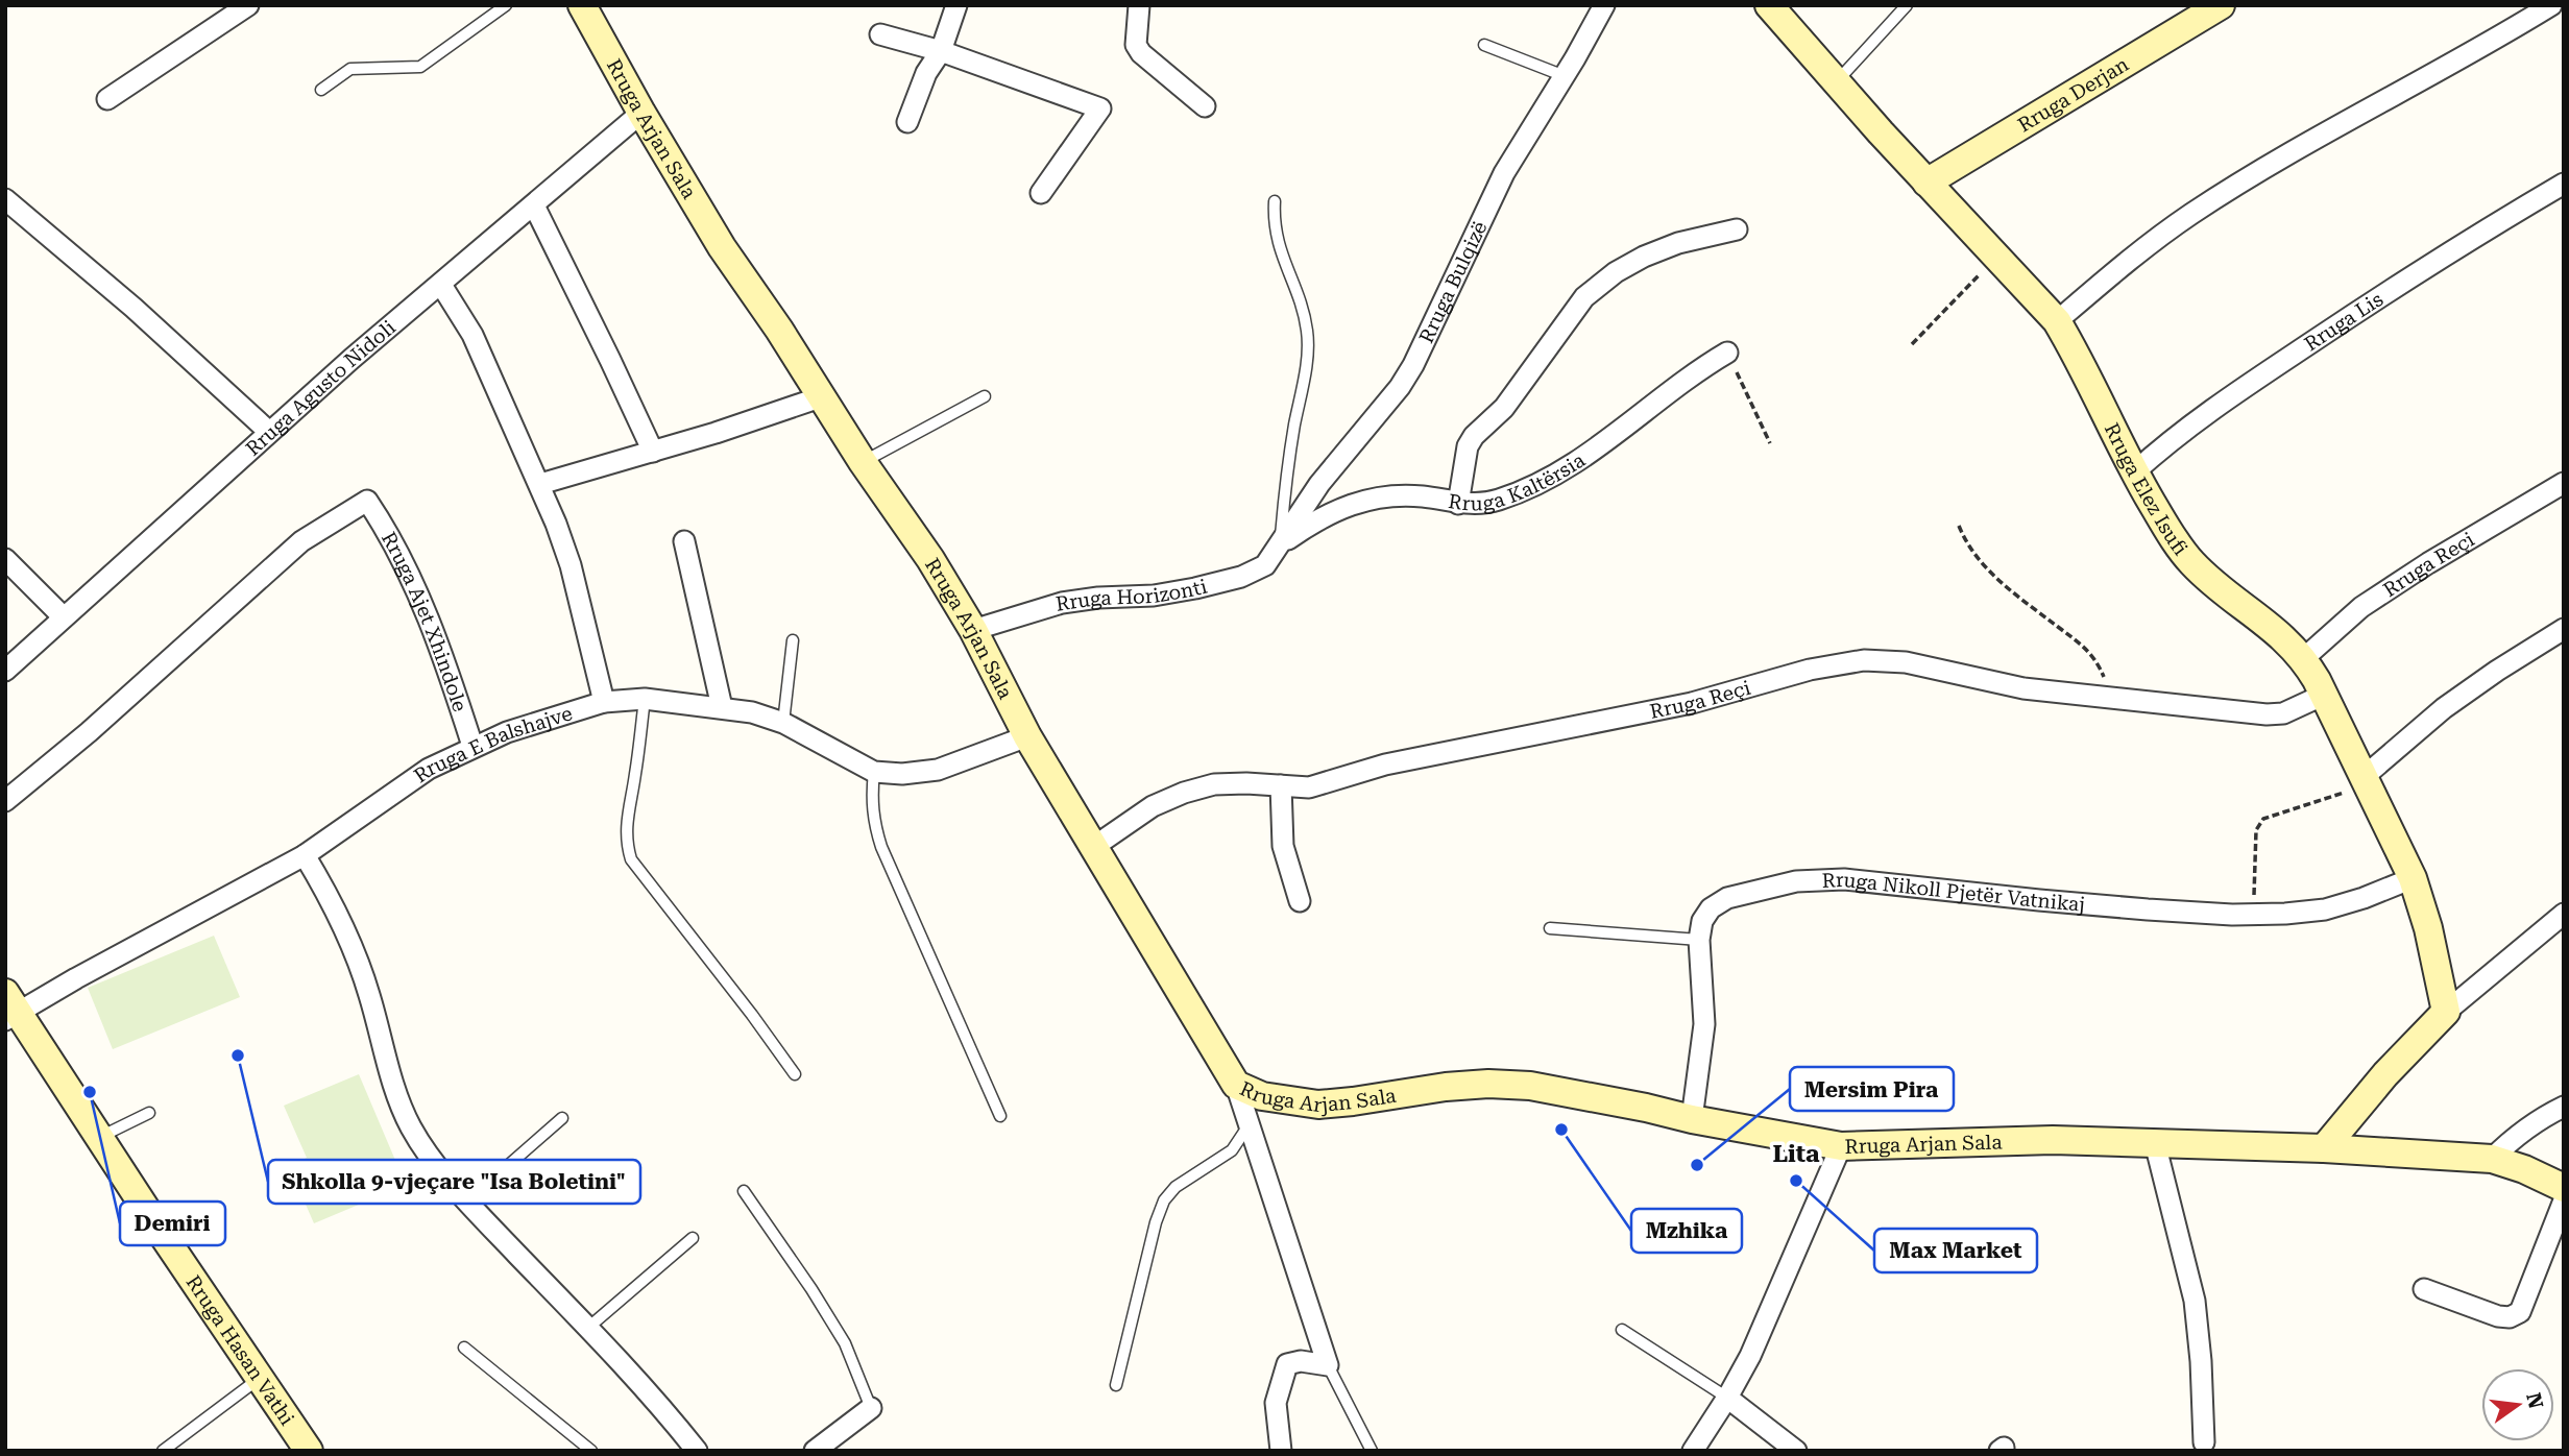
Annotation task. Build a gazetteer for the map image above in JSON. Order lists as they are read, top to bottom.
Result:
{
  "streets": {
    "street": [
      "Rruga Derjan",
      "Rruga Arjan Sala",
      "Rruga Bulqizë",
      "Rruga Lis",
      "Rruga Agusto Nidoli",
      "Rruga Kaltërsia",
      "Rruga Elez Isufi",
      "Rruga Reçi",
      "Rruga Horizonti",
      "Rruga Ajet Xhindole",
      "Rruga E Balshajve",
      "Rruga Nikoll Pjetër Vatnikaj",
      "Rruga Hasan Vathi"
    ]
  },
  "crossings": [
    ["Rruga Derjan", "Rruga Elez Isufi"],
    ["Rruga Arjan Sala", "Rruga Agusto Nidoli"],
    ["Rruga Arjan Sala", "Rruga Reçi"],
    ["Rruga Arjan Sala", "Rruga Horizonti"],
    ["Rruga Arjan Sala", "Rruga E Balshajve"],
    ["Rruga Arjan Sala", "Rruga Nikoll Pjetër Vatnikaj"],
    ["Rruga Bulqizë", "Rruga Kaltërsia"],
    ["Rruga Bulqizë", "Rruga Horizonti"],
    ["Rruga Lis", "Rruga Elez Isufi"],
    ["Rruga Kaltërsia", "Rruga Horizonti"],
    ["Rruga Elez Isufi", "Rruga Reçi"],
    ["Rruga Elez Isufi", "Rruga Nikoll Pjetër Vatnikaj"],
    ["Rruga Ajet Xhindole", "Rruga E Balshajve"],
    ["Rruga E Balshajve", "Rruga Hasan Vathi"]
  ],
  "districts": ["Lita"],
  "places": [
    "Shkolla 9-vjeçare \"Isa Boletini\"",
    "Demiri",
    "Mzhika",
    "Mersim Pira",
    "Max Market"
  ],
  "north": "right"
}
